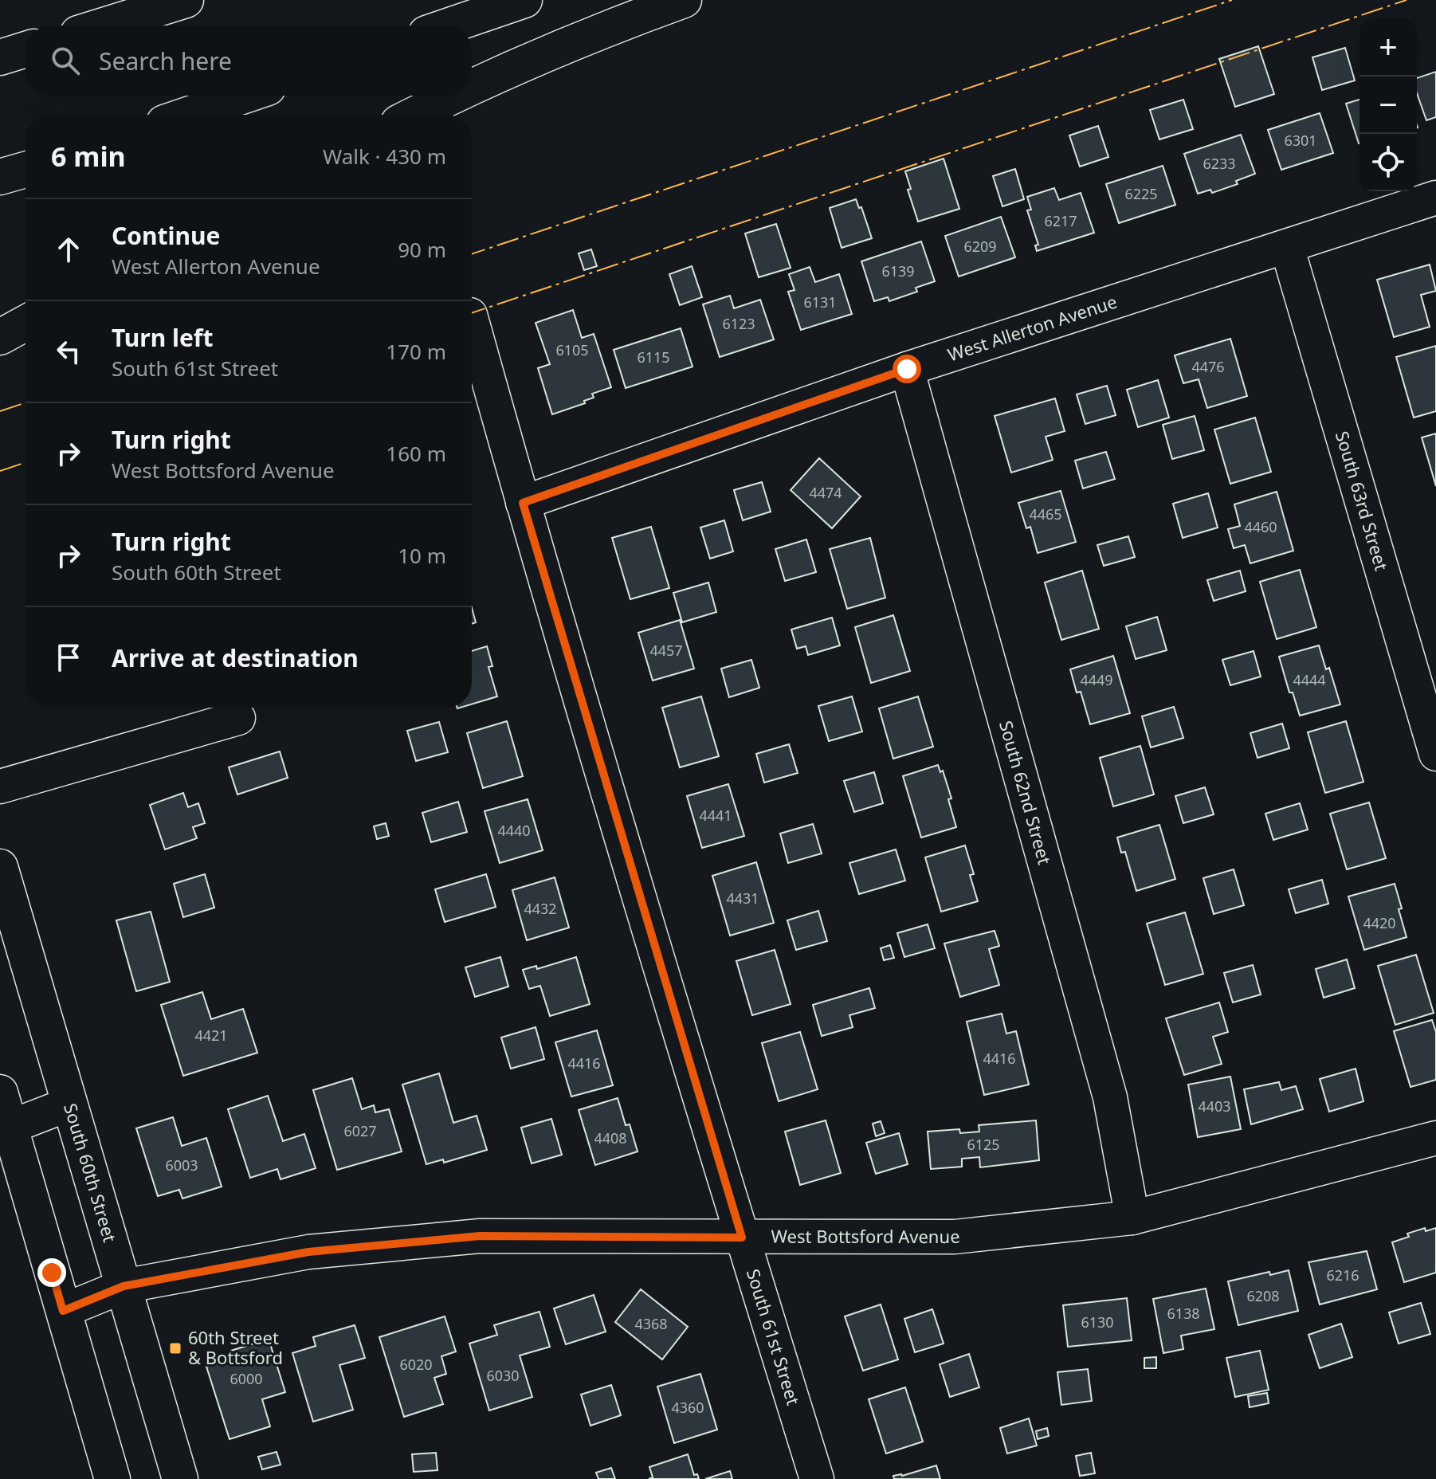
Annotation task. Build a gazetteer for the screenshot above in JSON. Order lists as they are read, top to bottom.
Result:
{
  "streets": {
    "main road": ["South 60th Street"],
    "street": [
      "West Allerton Avenue",
      "South 63rd Street",
      "South 62nd Street",
      "West Bottsford Avenue",
      "South 61st Street"
    ]
  },
  "crossings": [
    ["West Allerton Avenue", "South 63rd Street"],
    ["West Allerton Avenue", "South 62nd Street"],
    ["West Allerton Avenue", "South 61st Street"],
    ["South 62nd Street", "West Bottsford Avenue"],
    ["South 60th Street", "West Bottsford Avenue"],
    ["West Bottsford Avenue", "South 61st Street"]
  ],
  "places": {
    "transit": ["60th Street & Bottsford"]
  },
  "house_numbers": [
    "6301",
    "6233",
    "6225",
    "6217",
    "6209",
    "6139",
    "6131",
    "6123",
    "6105",
    "6115",
    "4476",
    "4474",
    "4465",
    "4460",
    "4457",
    "4449",
    "4444",
    "4441",
    "4440",
    "4431",
    "4432",
    "4420",
    "4421",
    "4416",
    "4416",
    "4403",
    "6027",
    "4408",
    "6125",
    "6003",
    "6216",
    "6208",
    "6138",
    "6130",
    "4368",
    "6020",
    "6030",
    "6000",
    "4360"
  ],
  "page": {
    "map_buttons": ["+", "−"],
    "search": "Search here",
    "heading": ["6 min", "Walk · 430 m"],
    "list": [
      ["Continue", "West Allerton Avenue", "90 m"],
      ["Turn left", "South 61st Street", "170 m"],
      ["Turn right", "West Bottsford Avenue", "160 m"],
      ["Turn right", "South 60th Street", "10 m"],
      "Arrive at destination"
    ]
  }
}
